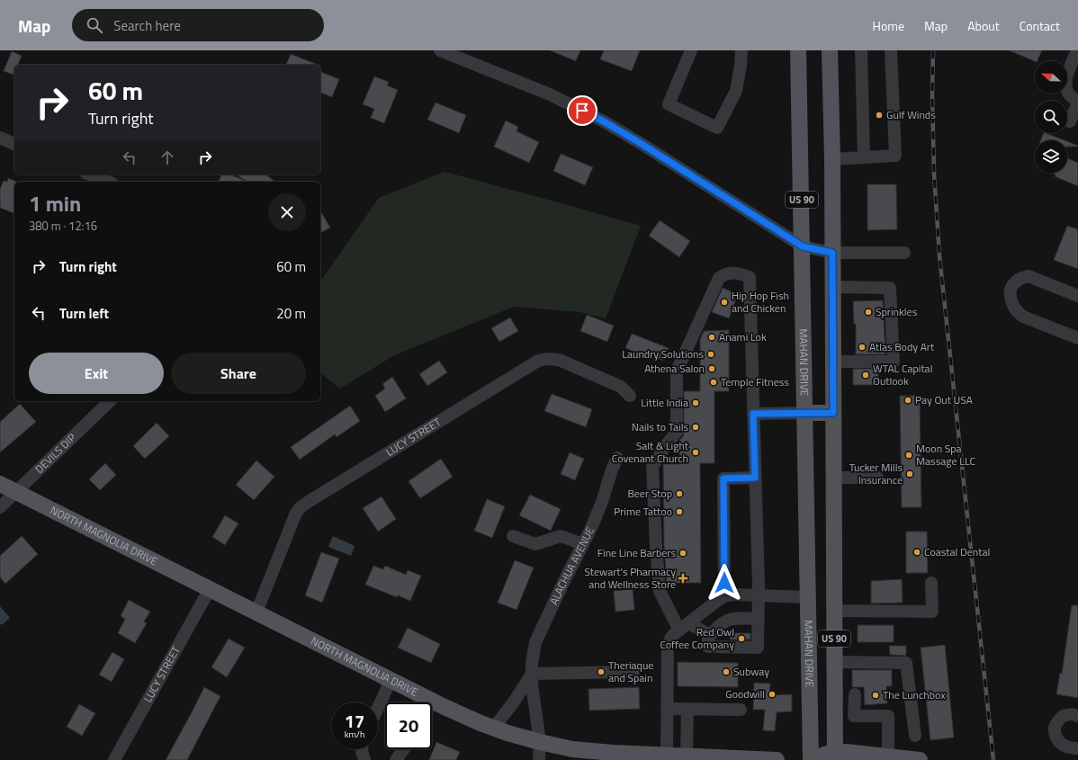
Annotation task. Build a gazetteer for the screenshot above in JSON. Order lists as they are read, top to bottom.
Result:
{
  "streets": {
    "main road": ["US 90", "MAHAN DRIVE", "NORTH MAGNOLIA DRIVE"],
    "street": ["LUCY STREET", "DEVILS DIP", "ALACHUA AVENUE"]
  },
  "crossings": [
    ["LUCY STREET", "NORTH MAGNOLIA DRIVE"],
    ["DEVILS DIP", "NORTH MAGNOLIA DRIVE"],
    ["NORTH MAGNOLIA DRIVE", "ALACHUA AVENUE"]
  ],
  "places": {
    "other": [
      "Gulf Winds",
      "Hip Hop Fish and Chicken",
      "Sprinkles",
      "Anami Lok",
      "Atlas Body Art",
      "Laundry Solutions",
      "Athena Salon",
      "WTAL Capital Outlook",
      "Temple Fitness",
      "Pay Out USA",
      "Little India",
      "Nails to Tails",
      "Salt & Light Covenant Church",
      "Moon Spa Massage LLC",
      "Tucker Mills Insurance",
      "Beer Stop",
      "Prime Tattoo",
      "Coastal Dental",
      "Fine Line Barbers",
      "Red Owl Coffee Company",
      "Theriaque and Spain",
      "Subway",
      "Goodwill",
      "The Lunchbox"
    ],
    "health": ["Stewart's Pharmacy and Wellness Store"]
  },
  "north": "left",
  "page": {
    "header": "Map",
    "search": "Search here",
    "nav": [
      "Home",
      "Map",
      "About",
      "Contact"
    ],
    "turn": ["60 m", "Turn right"],
    "heading": ["1 min", "380 m · 12:16"],
    "list": [
      {
        "name": "Turn right",
        "value": "60 m"
      },
      {
        "name": "Turn left",
        "value": "20 m"
      }
    ],
    "buttons": ["Exit", "Share"],
    "speed": "17 km/h",
    "limit": "20"
  }
}
